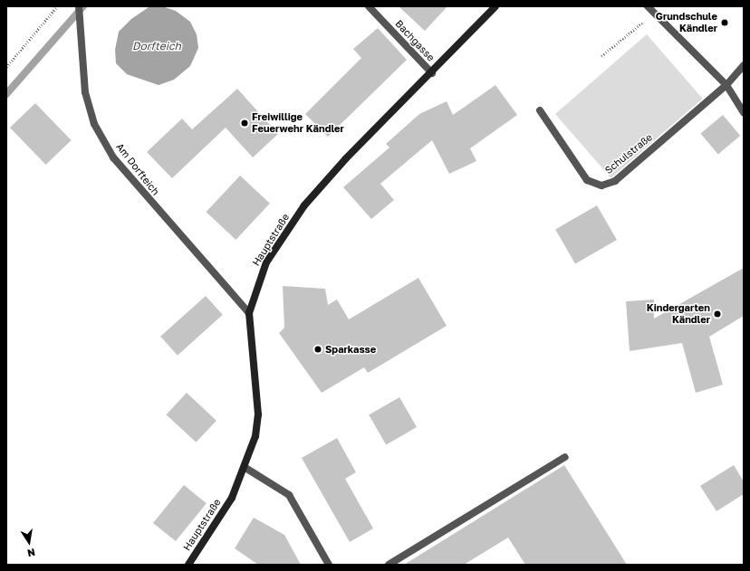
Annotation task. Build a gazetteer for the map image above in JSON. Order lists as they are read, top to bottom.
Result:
{
  "streets": {
    "street": [
      "Bachgasse",
      "Schulstraße",
      "Am Dorfteich",
      "Hauptstraße"
    ]
  },
  "crossings": [
    ["Bachgasse", "Hauptstraße"],
    ["Am Dorfteich", "Hauptstraße"]
  ],
  "water": ["Dorfteich"],
  "places": [
    "Grundschule Kändler",
    "Freiwillige Feuerwehr Kändler",
    "Kindergarten Kändler",
    "Sparkasse"
  ],
  "north": "bottom"
}
